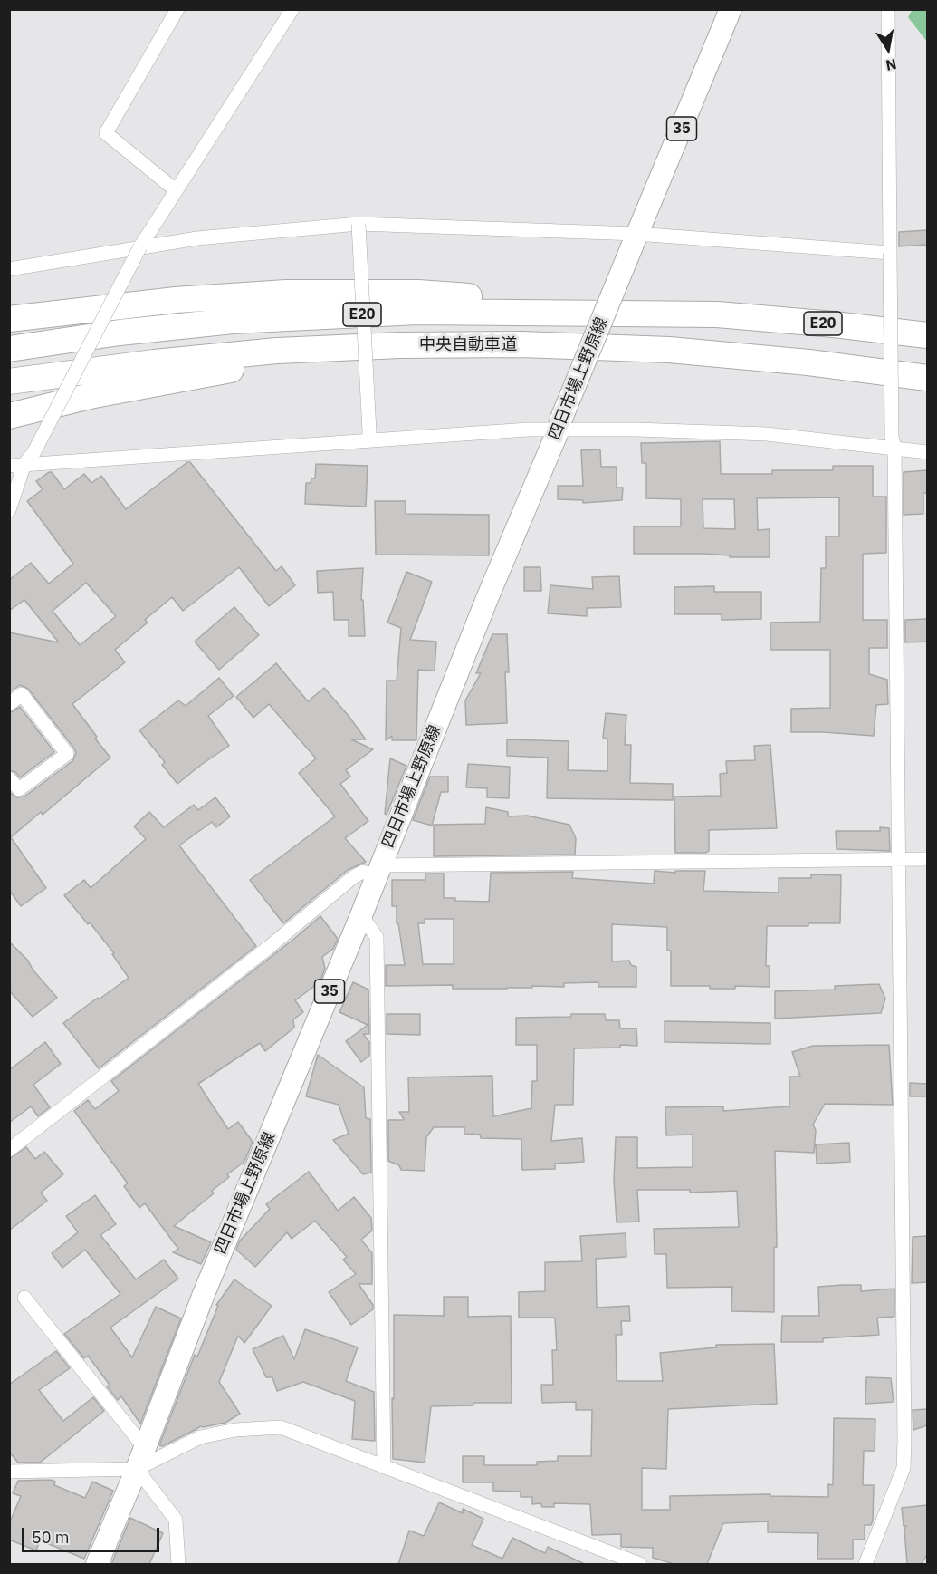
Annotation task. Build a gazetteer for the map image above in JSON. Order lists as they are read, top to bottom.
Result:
{
  "streets": {
    "highway": ["E20", "中央自動車道"],
    "main road": ["35", "四日市場上野原線"]
  },
  "scale_bar": "50 m",
  "north": "bottom"
}
